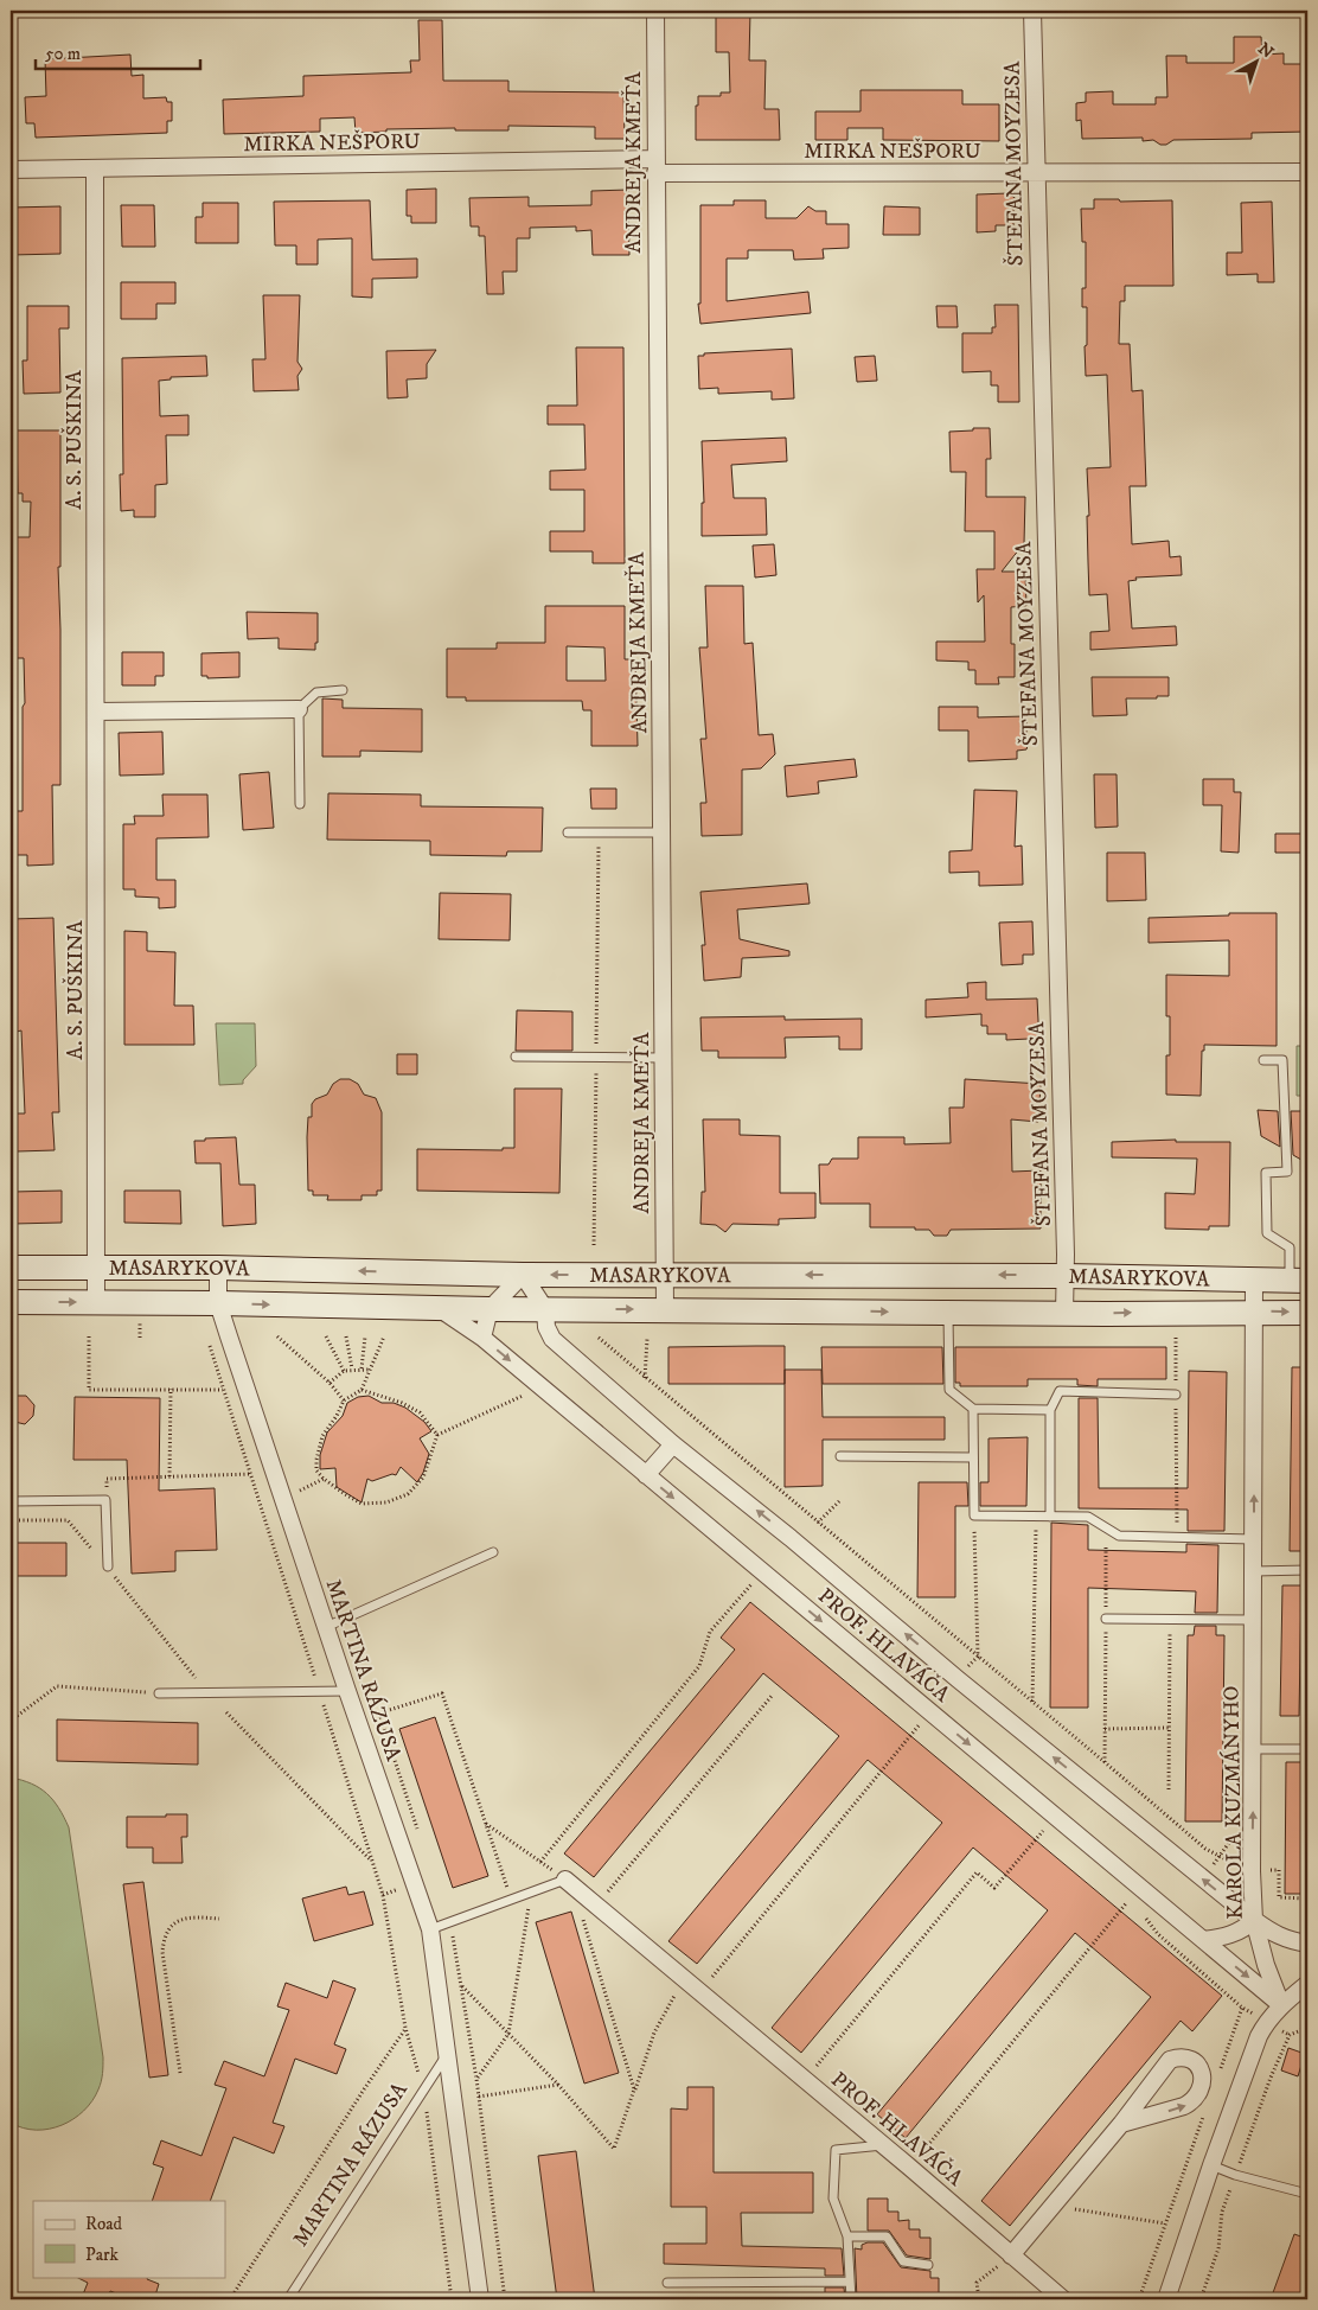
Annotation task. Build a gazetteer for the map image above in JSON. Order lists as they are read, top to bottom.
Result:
{
  "streets": {
    "main road": ["MASARYKOVA"],
    "street": [
      "MIRKA NEŠPORU",
      "ANDREJA KMEŤA",
      "ŠTEFANA MOYZESA",
      "A. S. PUŠKINA",
      "PROF. HLAVÁČA",
      "MARTINA RÁZUSA",
      "KAROLA KUZMÁNYHO"
    ]
  },
  "crossings": [
    ["MIRKA NEŠPORU", "ANDREJA KMEŤA"],
    ["MIRKA NEŠPORU", "ŠTEFANA MOYZESA"],
    ["MIRKA NEŠPORU", "A. S. PUŠKINA"],
    ["ANDREJA KMEŤA", "MASARYKOVA"],
    ["ŠTEFANA MOYZESA", "MASARYKOVA"],
    ["A. S. PUŠKINA", "MASARYKOVA"],
    ["MASARYKOVA", "PROF. HLAVÁČA"],
    ["MASARYKOVA", "MARTINA RÁZUSA"],
    ["MASARYKOVA", "KAROLA KUZMÁNYHO"],
    ["PROF. HLAVÁČA", "KAROLA KUZMÁNYHO"]
  ],
  "one_way": ["KAROLA KUZMÁNYHO"],
  "legend": ["Road", "Park"],
  "scale_bar": "50 m",
  "north": "top right"
}
